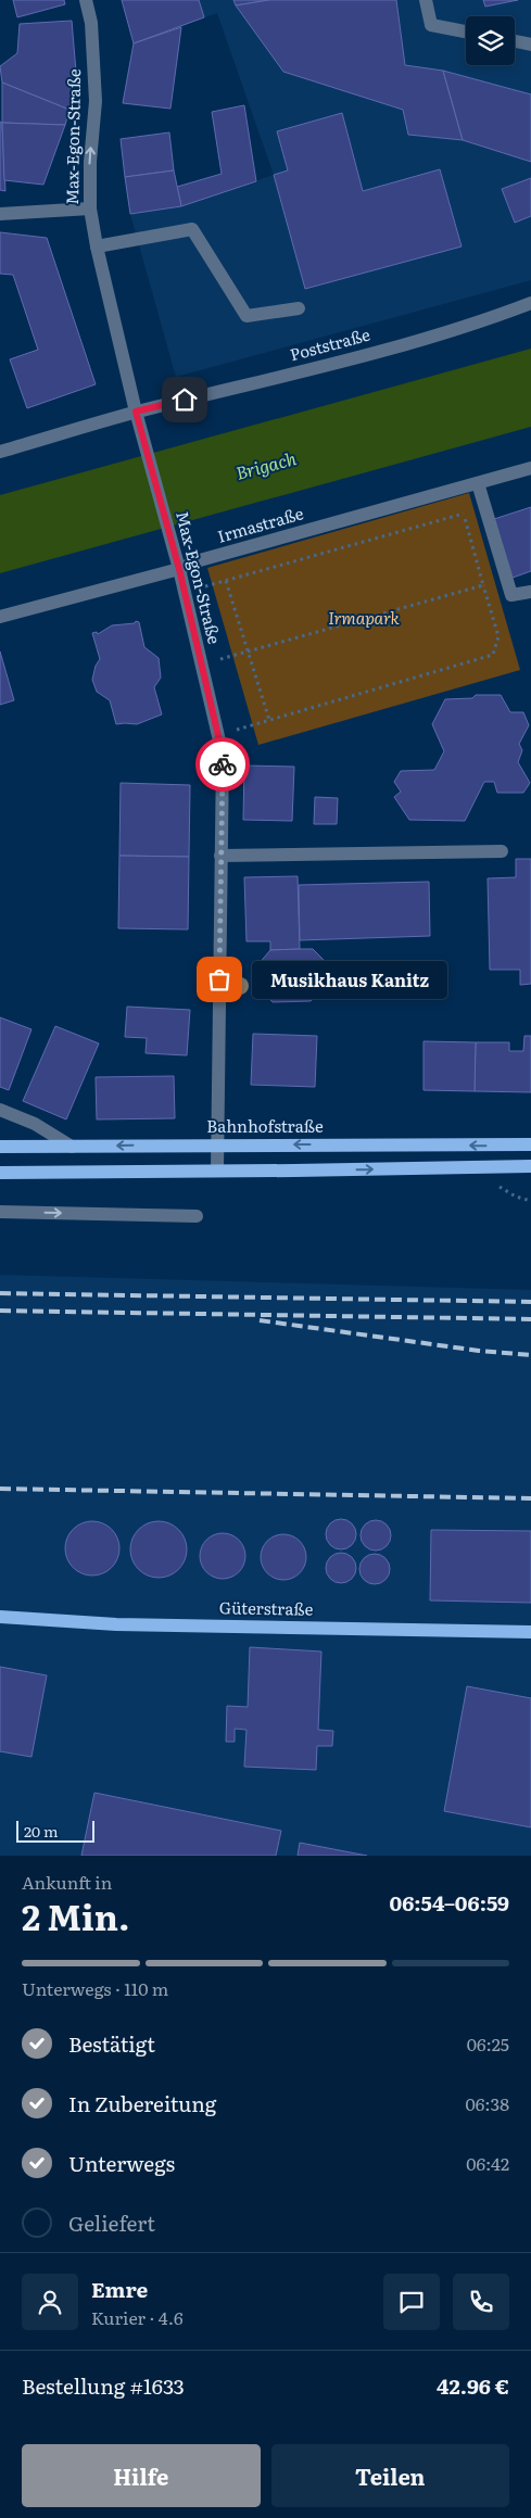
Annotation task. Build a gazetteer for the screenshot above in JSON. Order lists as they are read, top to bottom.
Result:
{
  "streets": {
    "main road": ["Bahnhofstraße", "Güterstraße"],
    "street": ["Max-Egon-Straße", "Poststraße", "Irmastraße"]
  },
  "crossings": [
    ["Max-Egon-Straße", "Poststraße"],
    ["Max-Egon-Straße", "Irmastraße"],
    ["Max-Egon-Straße", "Bahnhofstraße"]
  ],
  "water": ["Brigach"],
  "parks": ["Irmapark"],
  "places": ["Musikhaus Kanitz"],
  "scale_bar": "20 m",
  "page": {
    "bubble": "Musikhaus Kanitz",
    "scale": "20 m",
    "heading": ["2 Min.", "Ankunft in", "06:54–06:59"],
    "panel": [
      "Emre",
      "Kurier · 4.6",
      "Bestellung #1633",
      "42.96 €"
    ],
    "bar": "Unterwegs · 110 m",
    "list": [
      ["Bestätigt", "06:25"],
      ["In Zubereitung", "06:38"],
      ["Unterwegs", "06:42"],
      "Geliefert"
    ],
    "buttons": ["Hilfe", "Teilen"]
  }
}
